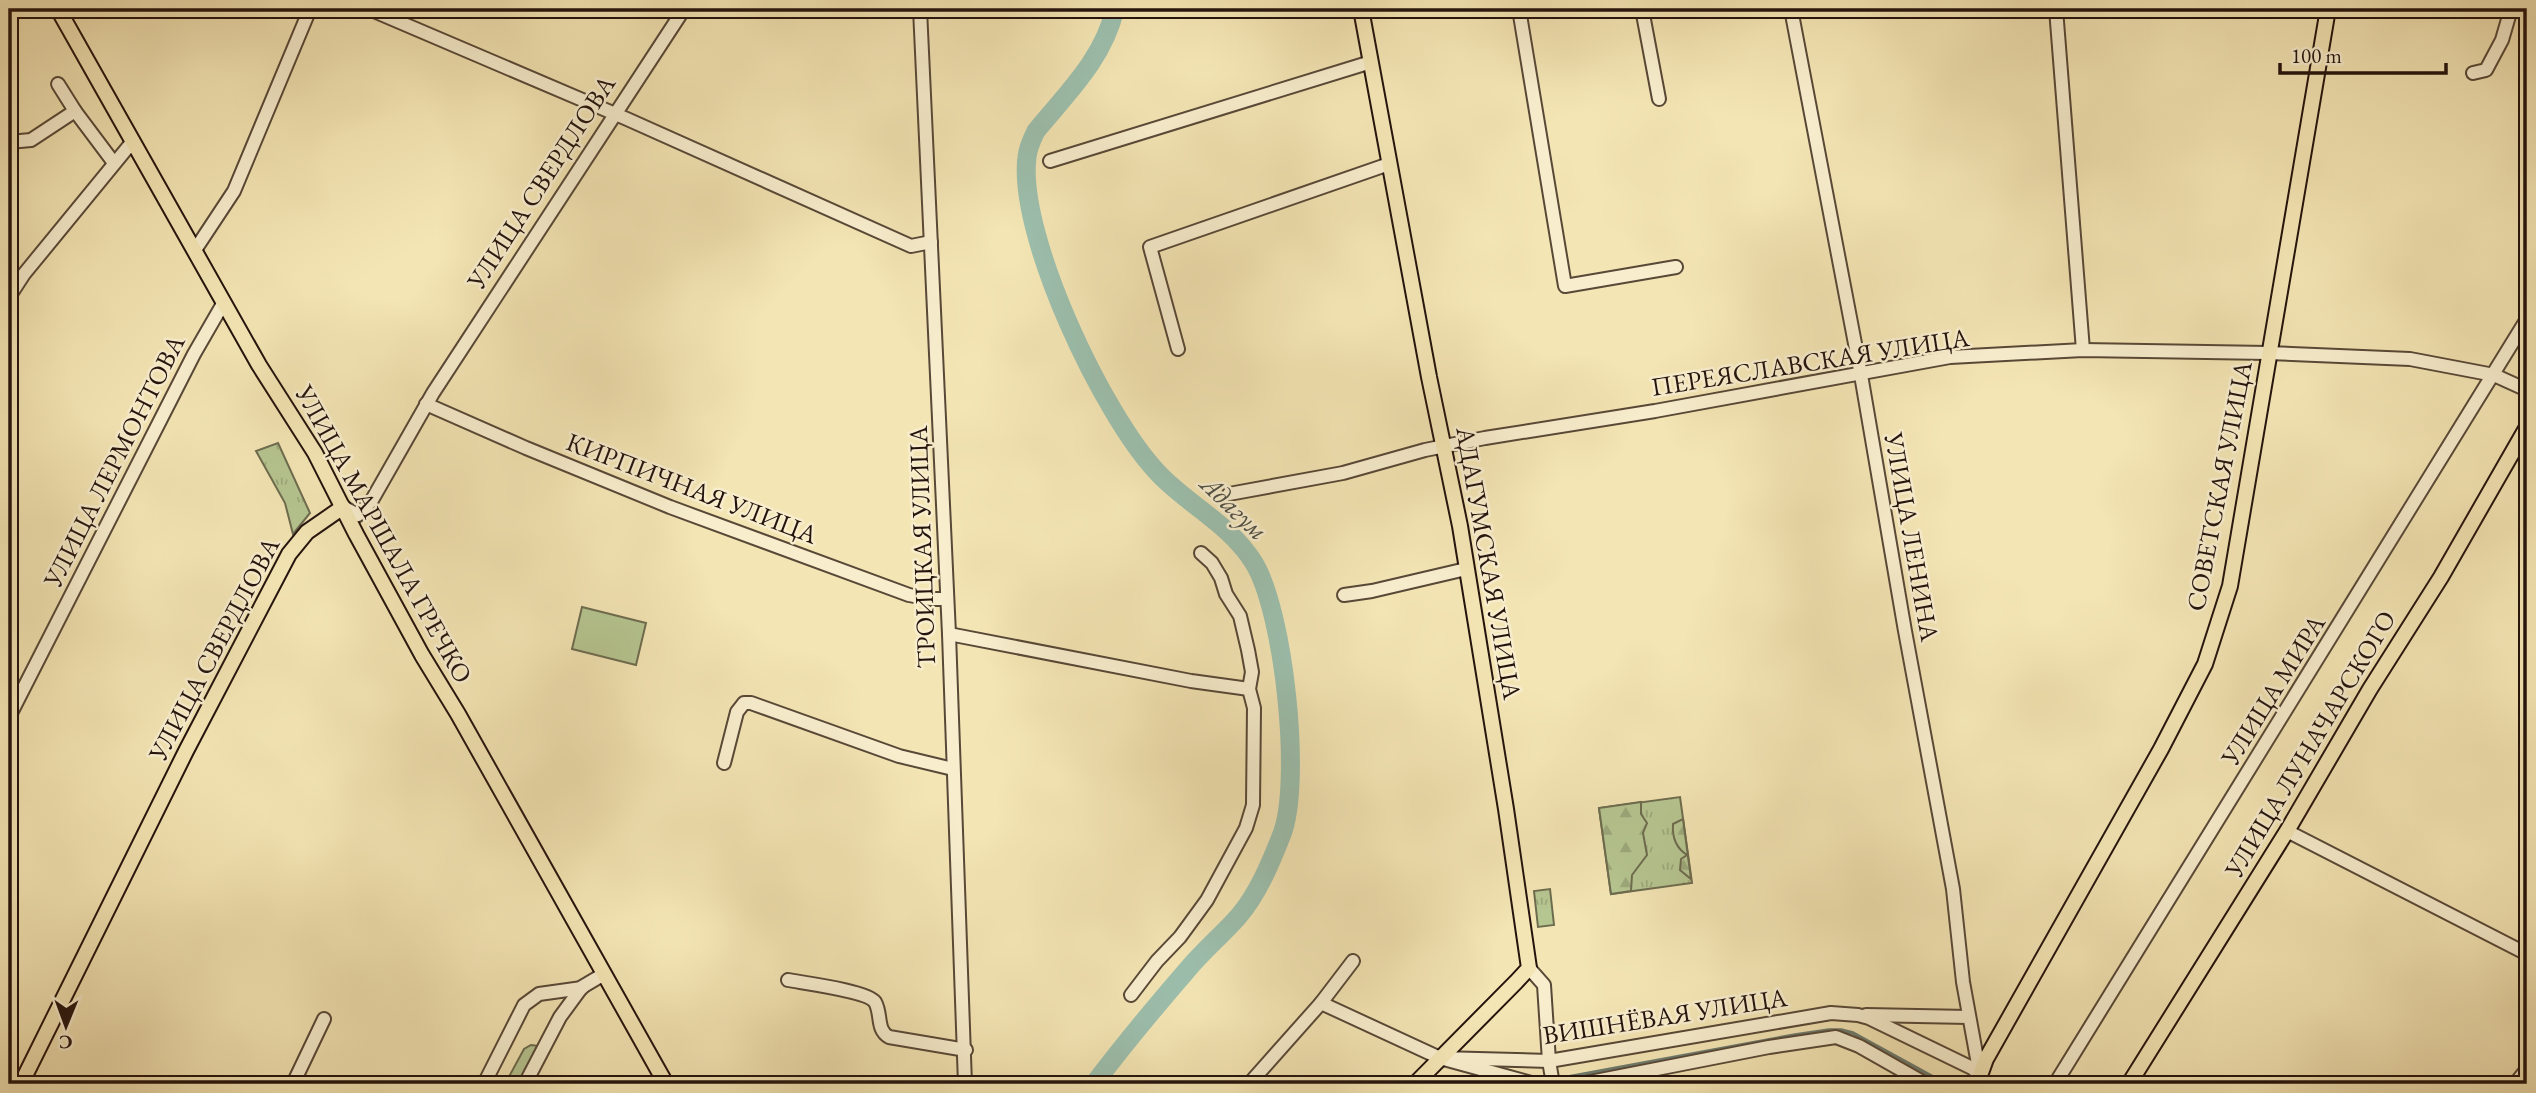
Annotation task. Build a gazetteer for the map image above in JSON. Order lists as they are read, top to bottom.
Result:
{
  "streets": {
    "main road": [
      "УЛИЦА СВЕРДЛОВА",
      "СОВЕТСКАЯ УЛИЦА",
      "УЛИЦА МАРШАЛА ГРЕЧКО",
      "АДАГУМСКАЯ УЛИЦА",
      "УЛИЦА ЛУНАЧАРСКОГО"
    ],
    "street": [
      "ПЕРЕЯСЛАВСКАЯ УЛИЦА",
      "УЛИЦА ЛЕРМОНТОВА",
      "КИРПИЧНАЯ УЛИЦА",
      "УЛИЦА ЛЕНИНА",
      "ТРОИЦКАЯ УЛИЦА",
      "УЛИЦА МИРА",
      "ВИШНЁВАЯ УЛИЦА"
    ]
  },
  "crossings": [
    ["УЛИЦА СВЕРДЛОВА", "КИРПИЧНАЯ УЛИЦА"],
    ["УЛИЦА СВЕРДЛОВА", "УЛИЦА МАРШАЛА ГРЕЧКО"],
    ["ПЕРЕЯСЛАВСКАЯ УЛИЦА", "СОВЕТСКАЯ УЛИЦА"],
    ["ПЕРЕЯСЛАВСКАЯ УЛИЦА", "УЛИЦА ЛЕНИНА"],
    ["ПЕРЕЯСЛАВСКАЯ УЛИЦА", "АДАГУМСКАЯ УЛИЦА"],
    ["ПЕРЕЯСЛАВСКАЯ УЛИЦА", "УЛИЦА МИРА"],
    ["УЛИЦА ЛЕРМОНТОВА", "УЛИЦА МАРШАЛА ГРЕЧКО"],
    ["СОВЕТСКАЯ УЛИЦА", "УЛИЦА ЛЕНИНА"],
    ["СОВЕТСКАЯ УЛИЦА", "ВИШНЁВАЯ УЛИЦА"],
    ["КИРПИЧНАЯ УЛИЦА", "ТРОИЦКАЯ УЛИЦА"],
    ["УЛИЦА ЛЕНИНА", "ВИШНЁВАЯ УЛИЦА"]
  ],
  "water": ["Адагум"],
  "scale_bar": "100 m",
  "north": "bottom"
}
